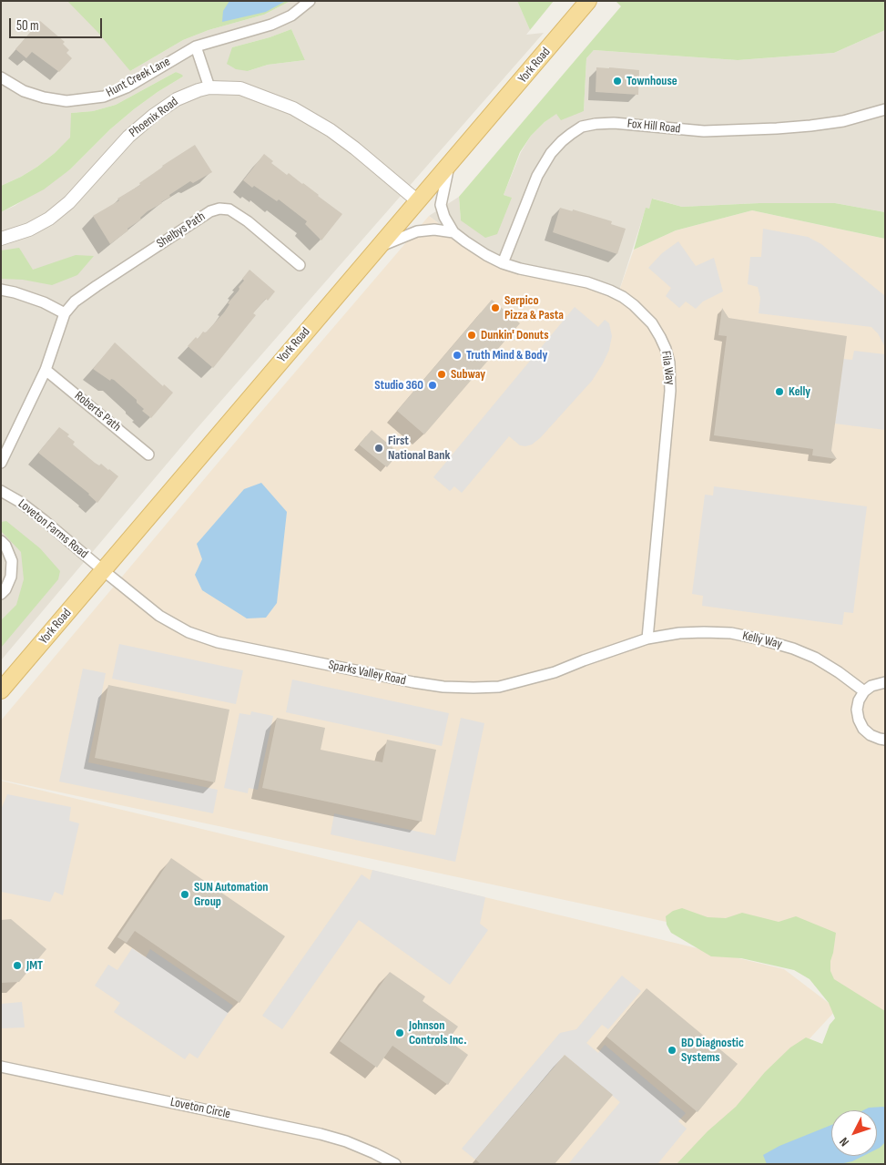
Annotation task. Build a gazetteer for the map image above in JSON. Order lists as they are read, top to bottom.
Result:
{
  "streets": {
    "main road": ["York Road"],
    "street": [
      "Hunt Creek Lane",
      "Phoenix Road",
      "Fox Hill Road",
      "Shelbys Path",
      "Fila Way",
      "Roberts Path",
      "Loveton Farms Road",
      "Kelly Way",
      "Sparks Valley Road",
      "Loveton Circle"
    ]
  },
  "crossings": [
    ["York Road", "Phoenix Road"],
    ["York Road", "Fila Way"],
    ["York Road", "Loveton Farms Road"],
    ["York Road", "Sparks Valley Road"],
    ["Fox Hill Road", "Fila Way"],
    ["Fila Way", "Kelly Way"],
    ["Fila Way", "Sparks Valley Road"],
    ["Loveton Farms Road", "Sparks Valley Road"],
    ["Kelly Way", "Sparks Valley Road"]
  ],
  "places": [
    "Townhouse",
    "Serpico Pizza & Pasta",
    "Dunkin' Donuts",
    "Truth Mind & Body",
    "Subway",
    "Studio 360",
    "Kelly",
    "First National Bank",
    "SUN Automation Group",
    "JMT",
    "Johnson Controls Inc.",
    "BD Diagnostic Systems"
  ],
  "scale_bar": "50 m",
  "north": "bottom left"
}
